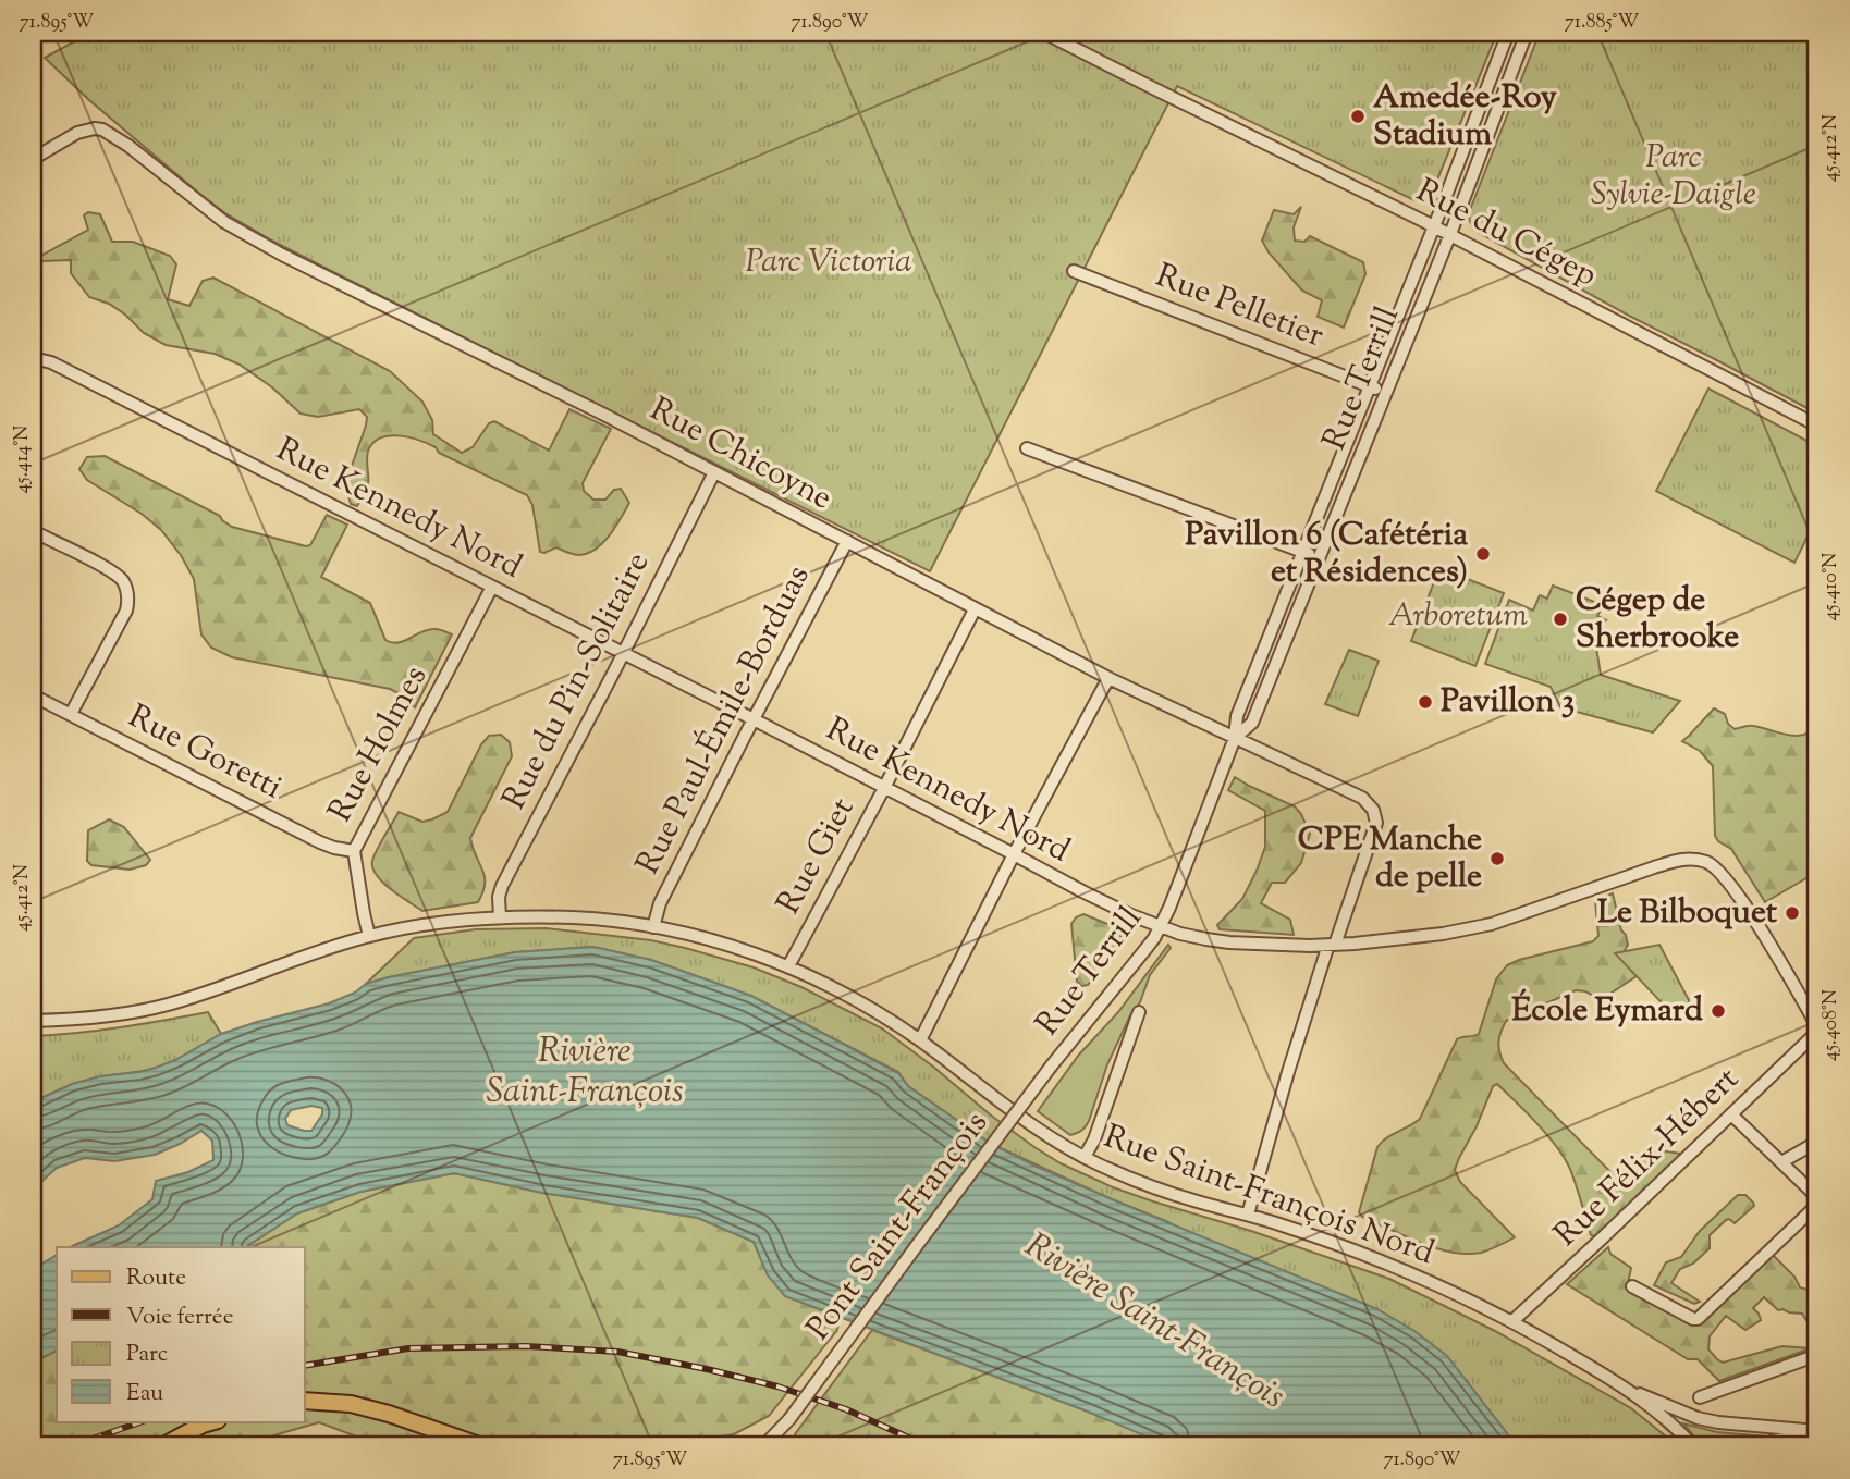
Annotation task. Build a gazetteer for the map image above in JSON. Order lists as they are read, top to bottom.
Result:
{
  "streets": {
    "street": [
      "Rue du Cégep",
      "Rue Pelletier",
      "Rue Terrill",
      "Rue Chicoyne",
      "Rue Kennedy Nord",
      "Rue du Pin-Solitaire",
      "Rue Paul-Émile-Borduas",
      "Rue Holmes",
      "Rue Goretti",
      "Rue Giet",
      "Rue Félix-Hébert",
      "Rue Saint-François Nord",
      "Pont Saint-François"
    ]
  },
  "crossings": [
    ["Rue du Cégep", "Rue Terrill"],
    ["Rue Pelletier", "Rue Terrill"],
    ["Rue Terrill", "Rue Chicoyne"],
    ["Rue Terrill", "Rue Kennedy Nord"],
    ["Rue Terrill", "Pont Saint-François"],
    ["Rue Chicoyne", "Rue Kennedy Nord"],
    ["Rue Chicoyne", "Rue du Pin-Solitaire"],
    ["Rue Chicoyne", "Rue Paul-Émile-Borduas"],
    ["Rue Chicoyne", "Rue Giet"],
    ["Rue Kennedy Nord", "Rue du Pin-Solitaire"],
    ["Rue Kennedy Nord", "Rue Paul-Émile-Borduas"],
    ["Rue Kennedy Nord", "Rue Holmes"],
    ["Rue Kennedy Nord", "Rue Giet"],
    ["Rue Kennedy Nord", "Rue Félix-Hébert"],
    ["Rue du Pin-Solitaire", "Rue Saint-François Nord"],
    ["Rue Paul-Émile-Borduas", "Rue Saint-François Nord"],
    ["Rue Holmes", "Rue Goretti"],
    ["Rue Holmes", "Rue Saint-François Nord"],
    ["Rue Giet", "Rue Saint-François Nord"],
    ["Rue Félix-Hébert", "Rue Saint-François Nord"]
  ],
  "water": ["Rivière Saint-François"],
  "parks": ["Parc Sylvie-Daigle", "Parc Victoria", "Arboretum"],
  "places": [
    "Amedée-Roy Stadium",
    "Pavillon 6 (Cafétéria et Résidences)",
    "Cégep de Sherbrooke",
    "Pavillon 3",
    "CPE Manche de pelle",
    "Le Bilboquet",
    "École Eymard"
  ],
  "legend": [
    "Route",
    "Voie ferrée",
    "Parc",
    "Eau"
  ],
  "coordinates": [
    "71.895°W",
    "71.890°W",
    "71.885°W",
    "45.412°N",
    "45.414°N",
    "45.410°N",
    "45.408°N"
  ]
}
